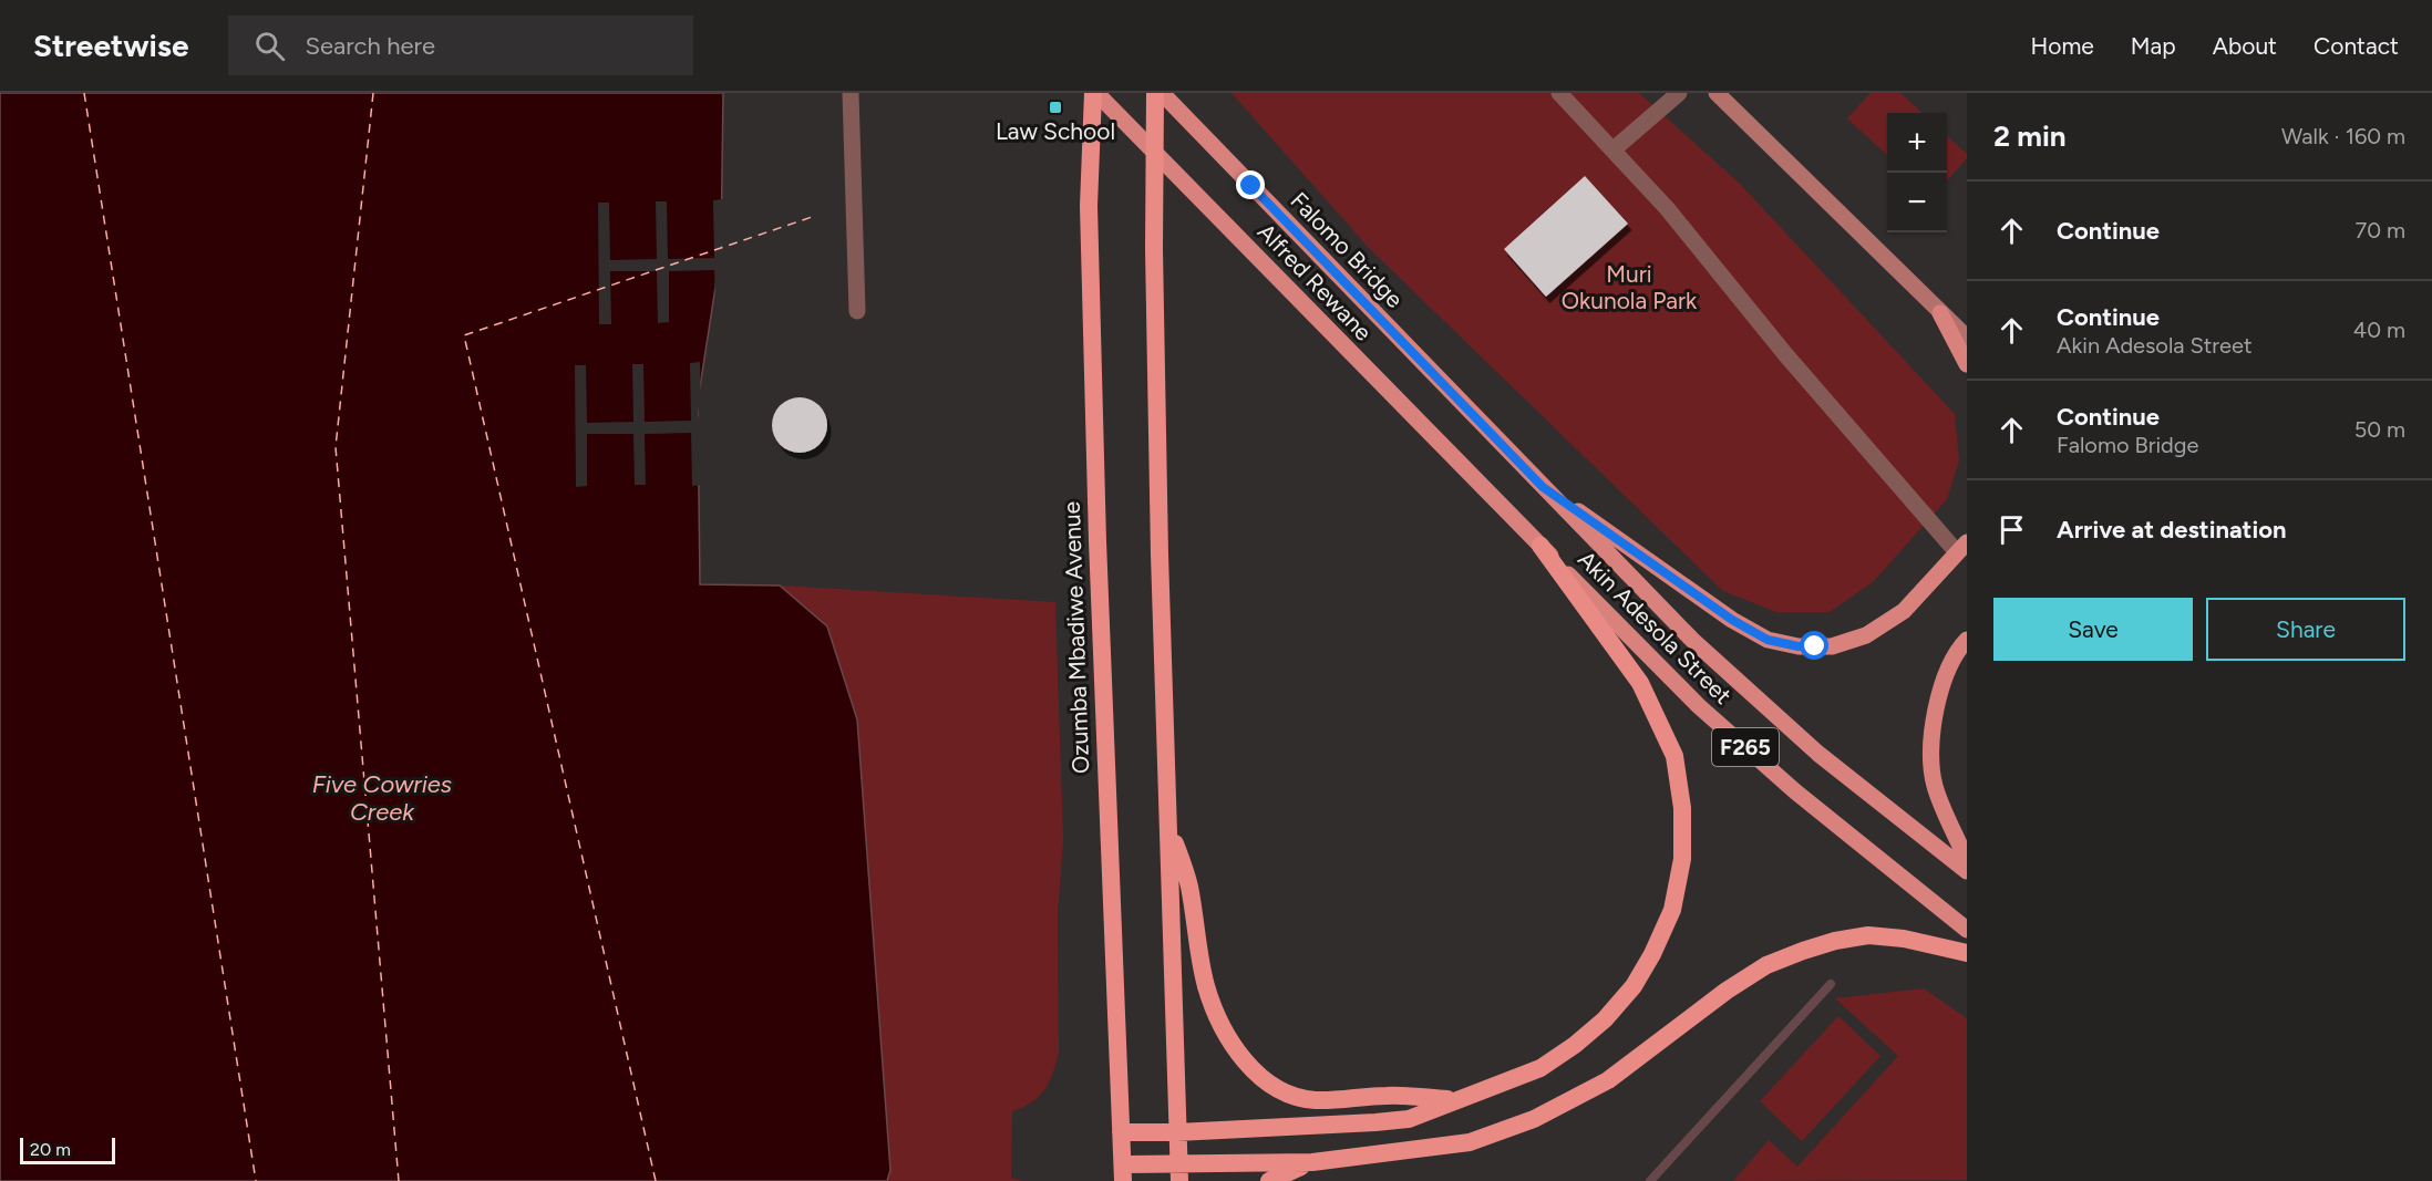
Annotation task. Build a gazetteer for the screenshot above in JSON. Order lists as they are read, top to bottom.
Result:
{
  "streets": {
    "highway": ["Ozumba Mbadiwe Avenue"],
    "main road": [
      "Falomo Bridge",
      "Alfred Rewane",
      "Akin Adesola Street",
      "F265"
    ]
  },
  "crossings": [
    ["Falomo Bridge", "Akin Adesola Street"],
    ["Alfred Rewane", "Akin Adesola Street"],
    ["Alfred Rewane", "Ozumba Mbadiwe Avenue"]
  ],
  "water": ["Five Cowries Creek"],
  "parks": ["Muri Okunola Park"],
  "places": {
    "transit": ["Law School"]
  },
  "scale_bar": "20 m",
  "page": {
    "header": "Streetwise",
    "search": "Search here",
    "nav": [
      "Home",
      "Map",
      "About",
      "Contact"
    ],
    "heading": ["2 min", "Walk · 160 m"],
    "map_buttons": ["+", "−"],
    "list": [
      ["Continue", "70 m"],
      ["Continue", "Akin Adesola Street", "40 m"],
      ["Continue", "Falomo Bridge", "50 m"],
      "Arrive at destination"
    ],
    "buttons": ["Save", "Share"],
    "scale": "20 m"
  }
}
